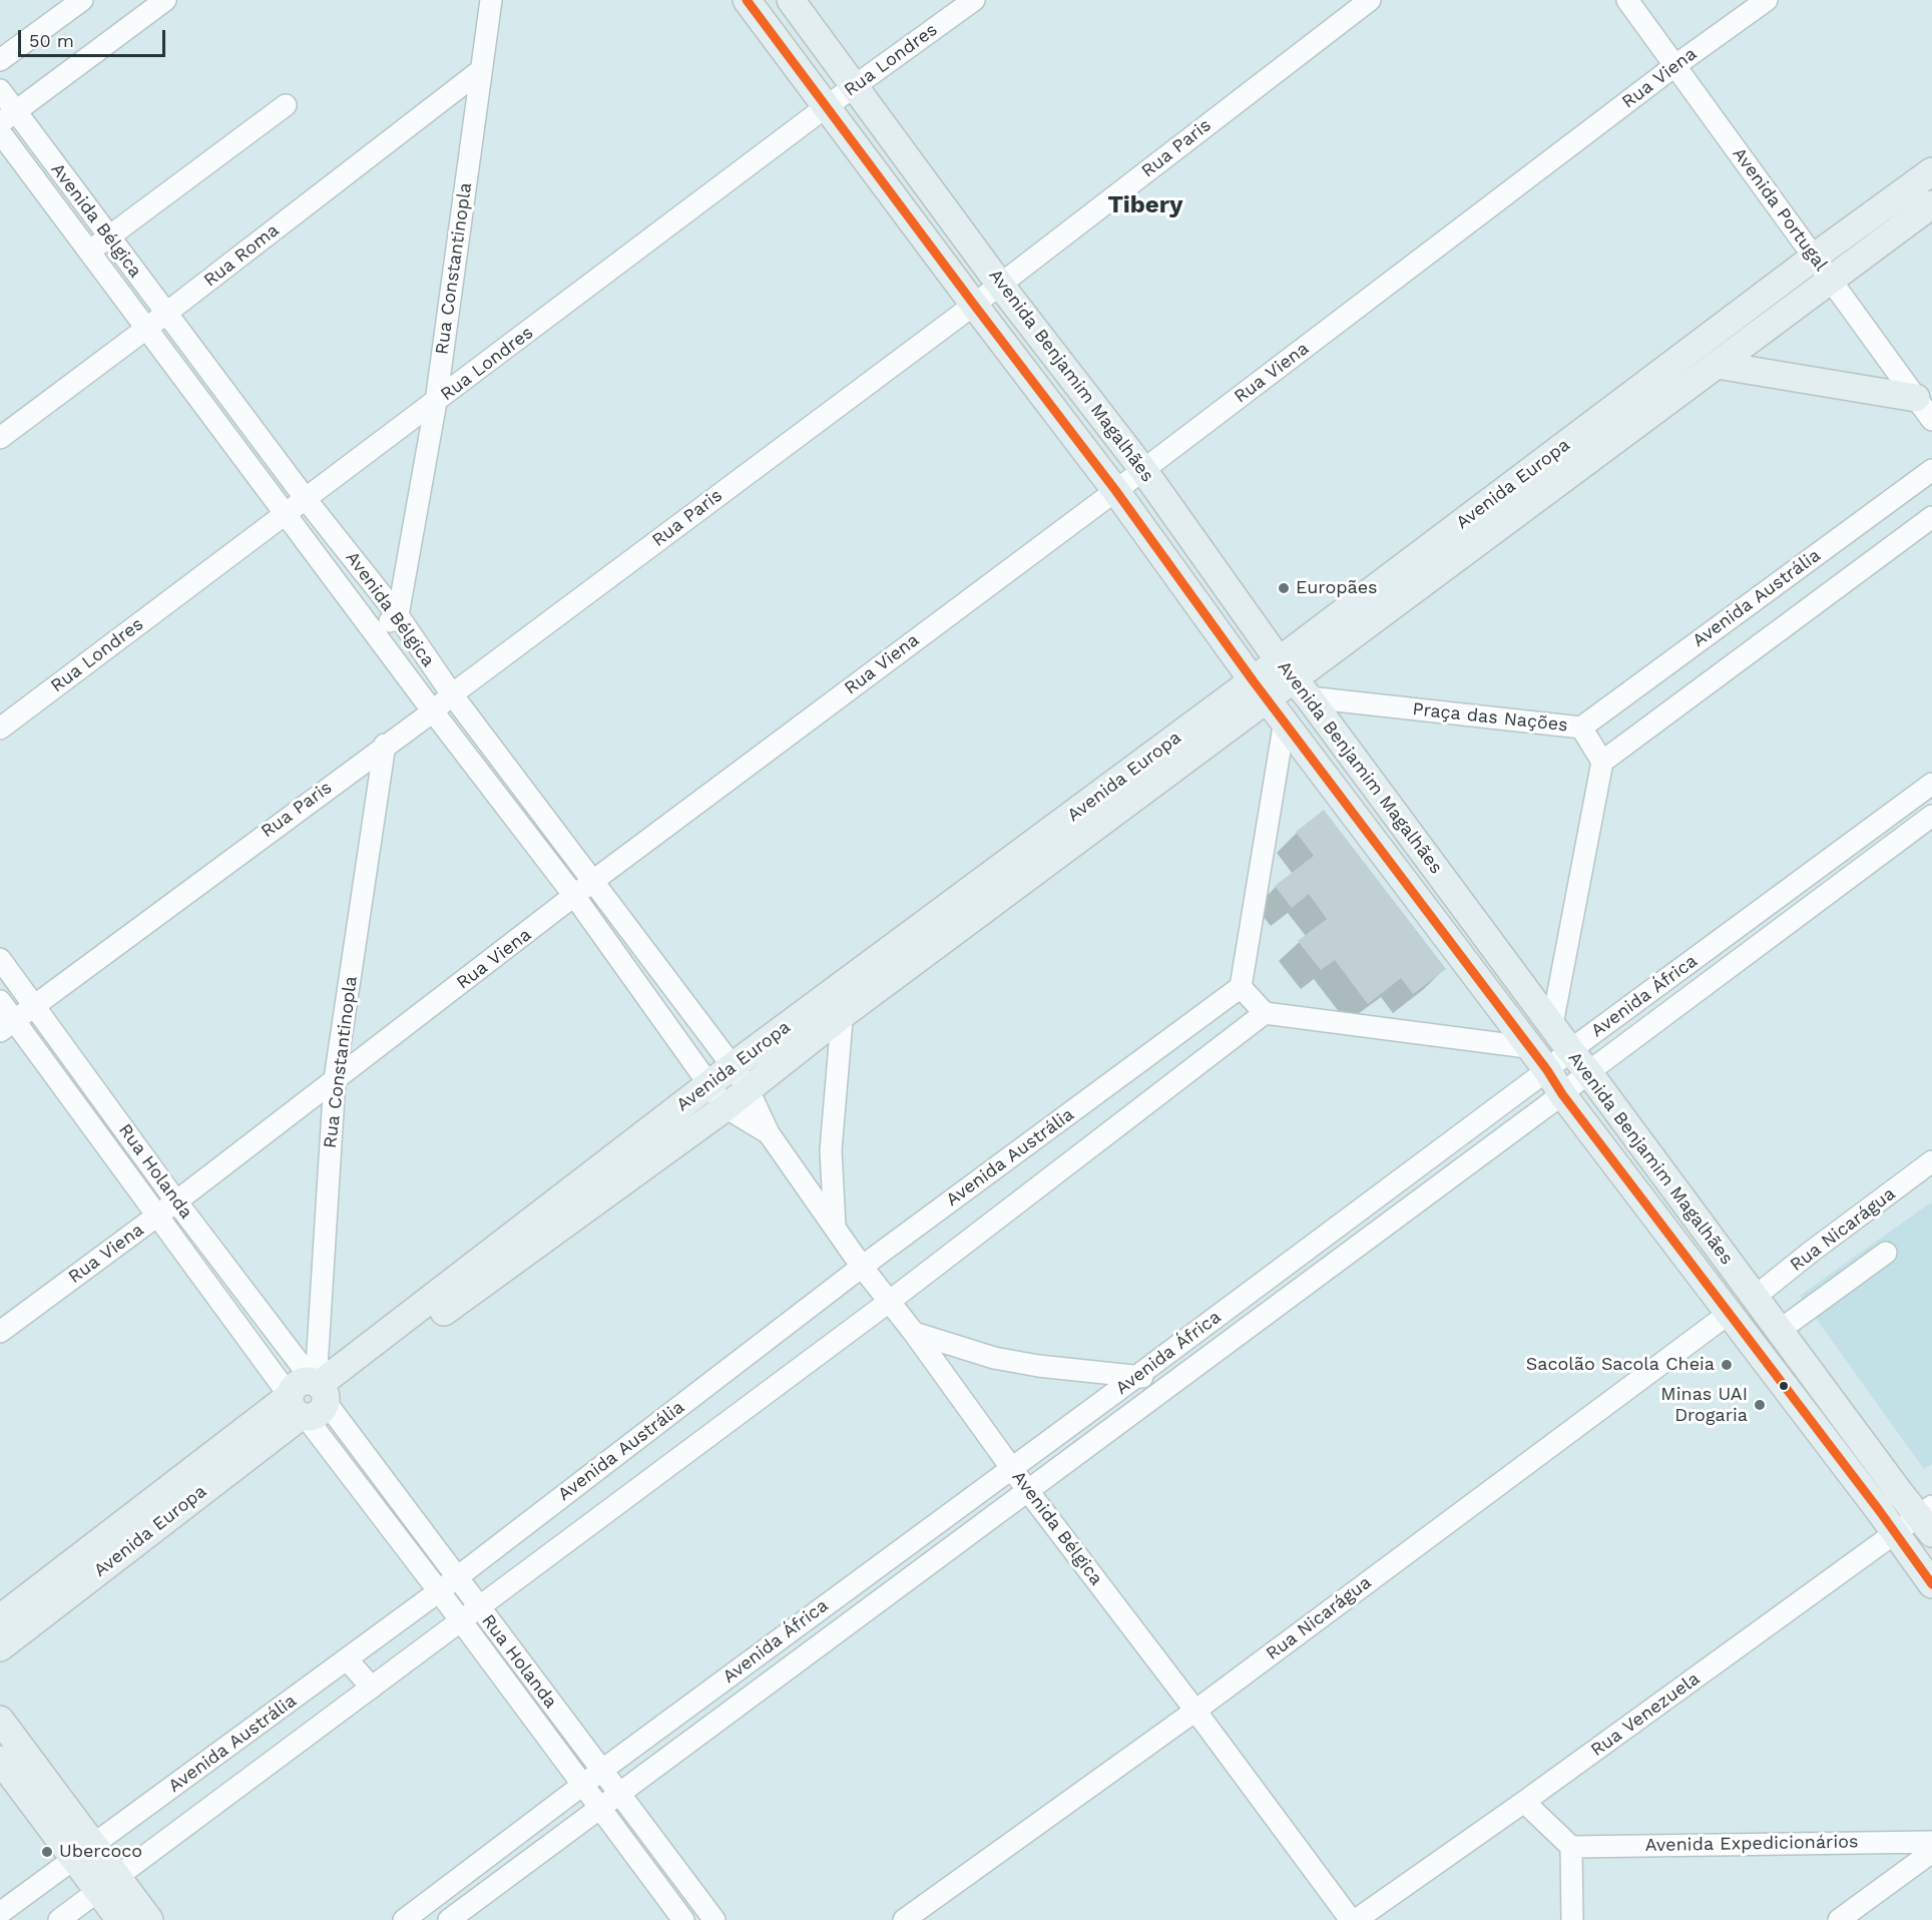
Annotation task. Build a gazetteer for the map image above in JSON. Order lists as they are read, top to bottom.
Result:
{
  "streets": {
    "main road": ["Avenida Benjamim Magalhães", "Avenida Europa"],
    "street": [
      "Rua Londres",
      "Rua Viena",
      "Rua Paris",
      "Avenida Portugal",
      "Avenida Bélgica",
      "Rua Roma",
      "Rua Constantinopla",
      "Avenida Austrália",
      "Praça das Nações",
      "Avenida África",
      "Rua Holanda",
      "Rua Nicarágua",
      "Rua Venezuela",
      "Avenida Expedicionários"
    ]
  },
  "crossings": [
    ["Rua Londres", "Avenida Bélgica"],
    ["Rua Londres", "Rua Constantinopla"],
    ["Rua Londres", "Avenida Benjamim Magalhães"],
    ["Rua Viena", "Avenida Portugal"],
    ["Rua Viena", "Avenida Bélgica"],
    ["Rua Viena", "Rua Constantinopla"],
    ["Rua Viena", "Avenida Benjamim Magalhães"],
    ["Rua Viena", "Rua Holanda"],
    ["Rua Paris", "Avenida Bélgica"],
    ["Rua Paris", "Rua Constantinopla"],
    ["Rua Paris", "Avenida Benjamim Magalhães"],
    ["Rua Paris", "Rua Holanda"],
    ["Avenida Portugal", "Avenida Europa"],
    ["Avenida Bélgica", "Rua Roma"],
    ["Avenida Bélgica", "Rua Constantinopla"],
    ["Avenida Bélgica", "Avenida Europa"],
    ["Avenida Bélgica", "Avenida Austrália"],
    ["Avenida Bélgica", "Avenida África"],
    ["Avenida Bélgica", "Rua Nicarágua"],
    ["Rua Roma", "Rua Constantinopla"],
    ["Rua Constantinopla", "Avenida Europa"],
    ["Rua Constantinopla", "Rua Holanda"],
    ["Avenida Benjamim Magalhães", "Avenida Europa"],
    ["Avenida Benjamim Magalhães", "Praça das Nações"],
    ["Avenida Benjamim Magalhães", "Avenida África"],
    ["Avenida Benjamim Magalhães", "Rua Nicarágua"],
    ["Avenida Benjamim Magalhães", "Rua Venezuela"],
    ["Avenida Europa", "Praça das Nações"],
    ["Avenida Europa", "Rua Holanda"],
    ["Avenida Austrália", "Praça das Nações"],
    ["Avenida Austrália", "Rua Holanda"],
    ["Avenida África", "Rua Holanda"]
  ],
  "districts": ["Tibery"],
  "places": [
    "Europães",
    "Sacolão Sacola Cheia",
    "Minas UAI Drogaria",
    "Ubercoco"
  ],
  "scale_bar": "50 m"
}
